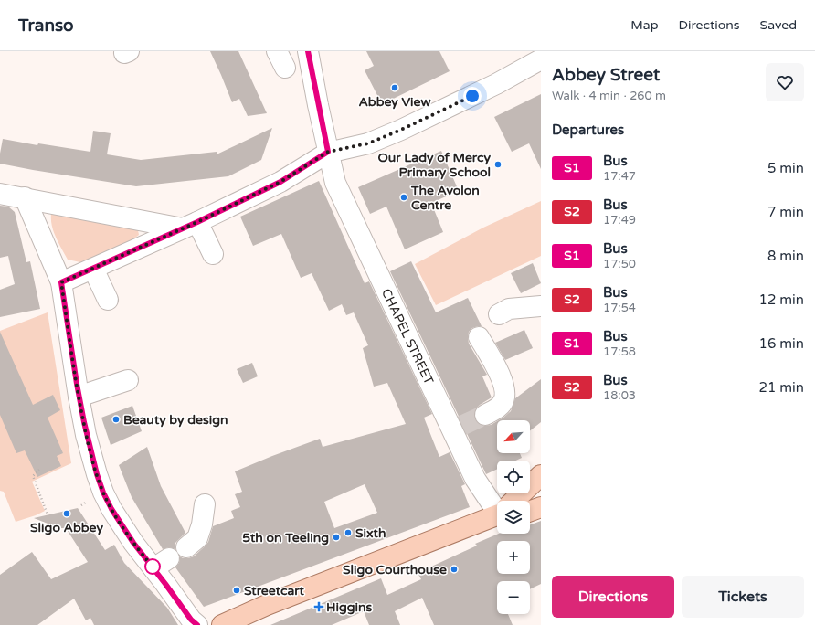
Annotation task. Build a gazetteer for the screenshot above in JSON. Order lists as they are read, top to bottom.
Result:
{
  "streets": {
    "street": ["CHAPEL STREET"]
  },
  "places": {
    "other": [
      "Abbey View",
      "Our Lady of Mercy Primary School",
      "The Avolon Centre",
      "Beauty by design",
      "Sligo Abbey",
      "Sixth",
      "5th on Teeling",
      "Sligo Courthouse",
      "Streetcart"
    ],
    "health": ["Higgins"]
  },
  "lines": ["bus line S1"],
  "north": "bottom left",
  "page": {
    "header": "Transo",
    "nav": ["Map", "Directions", "Saved"],
    "heading": [
      ["Abbey Street", "Walk · 4 min · 260 m"],
      "Departures"
    ],
    "list": [
      {
        "mark": "S1",
        "name": "Bus",
        "note": "17:47",
        "value": "5 min"
      },
      {
        "mark": "S2",
        "name": "Bus",
        "note": "17:49",
        "value": "7 min"
      },
      {
        "mark": "S1",
        "name": "Bus",
        "note": "17:50",
        "value": "8 min"
      },
      {
        "mark": "S2",
        "name": "Bus",
        "note": "17:54",
        "value": "12 min"
      },
      {
        "mark": "S1",
        "name": "Bus",
        "note": "17:58",
        "value": "16 min"
      },
      {
        "mark": "S2",
        "name": "Bus",
        "note": "18:03",
        "value": "21 min"
      }
    ],
    "map_buttons": ["+", "−"],
    "buttons": ["Directions", "Tickets"]
  }
}
